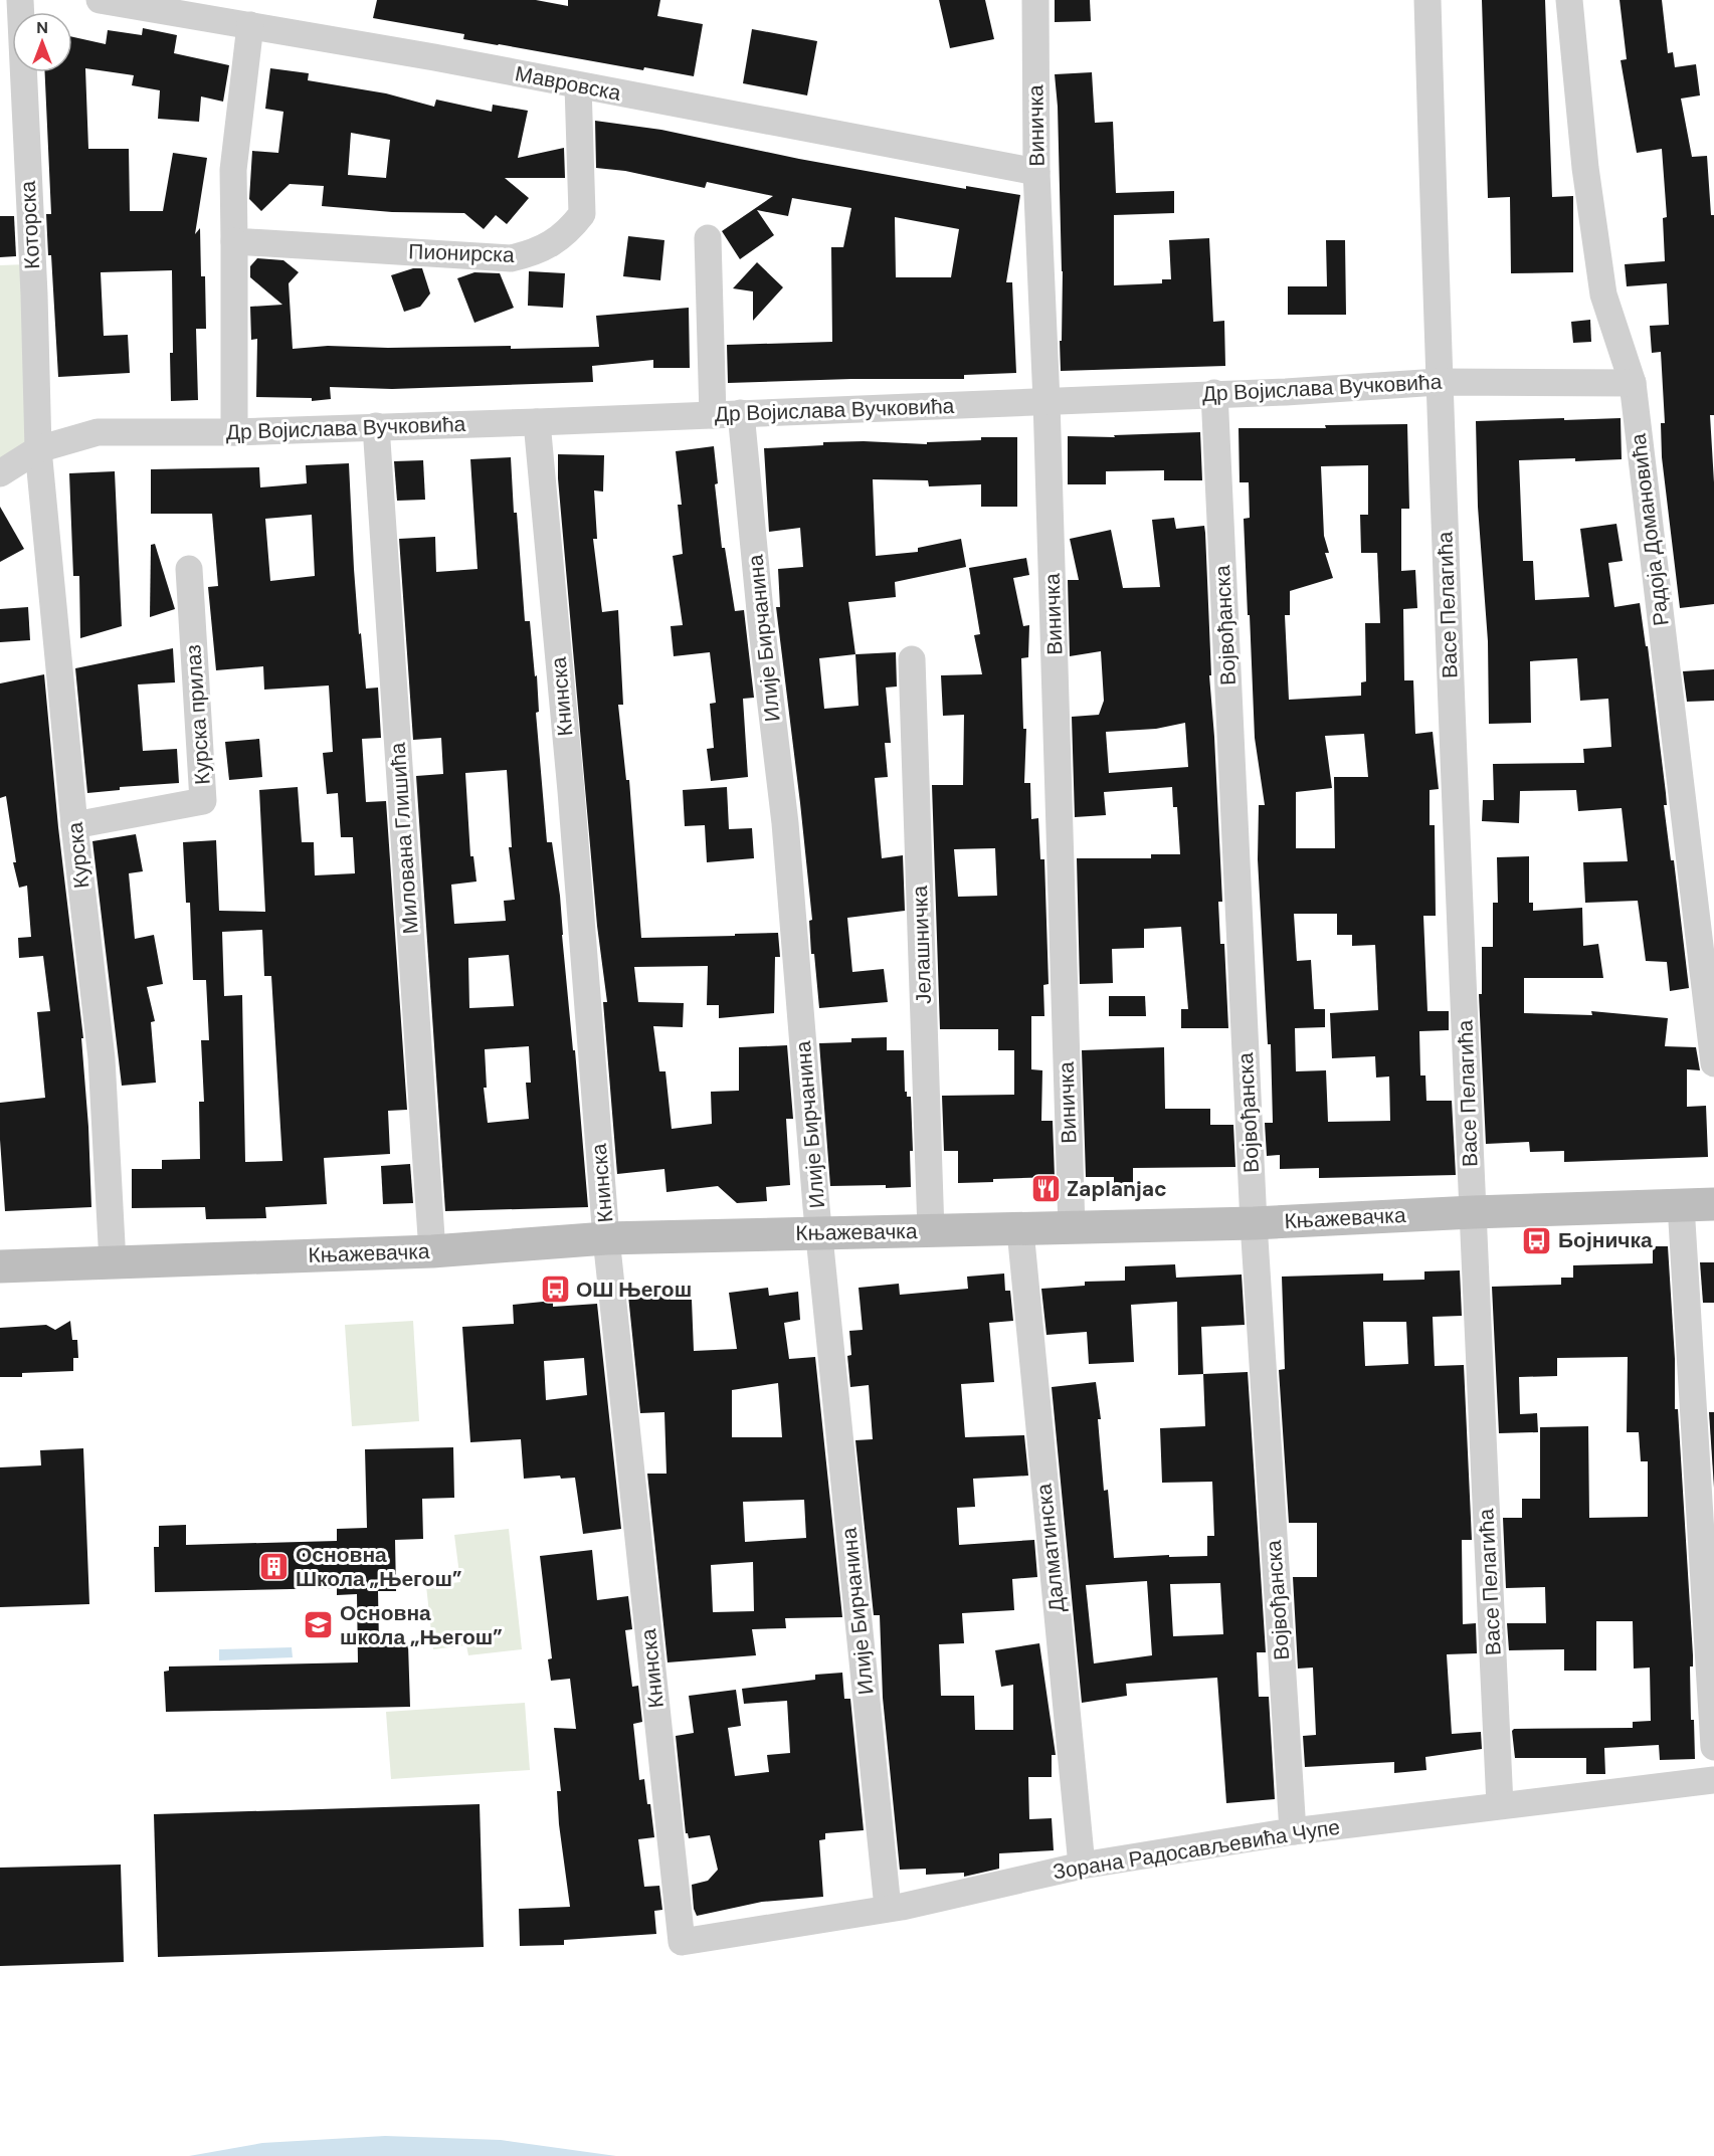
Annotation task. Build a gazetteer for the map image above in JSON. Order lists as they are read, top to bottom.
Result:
{
  "streets": {
    "main road": ["Књажевачка"],
    "street": [
      "Мавровска",
      "Виничка",
      "Которска",
      "Пионирска",
      "Др Војислава Вучковића",
      "Радоја Домановића",
      "Васе Пелагића",
      "Војвођанска",
      "Илије Бирчанина",
      "Книнска",
      "Курска прилаз",
      "Милована Глишића",
      "Курска",
      "Јелашничка",
      "Далматинска",
      "Зорана Радосављевића Чупе"
    ]
  },
  "crossings": [
    ["Мавровска", "Виничка"],
    ["Мавровска", "Пионирска"],
    ["Виничка", "Др Војислава Вучковића"],
    ["Виничка", "Књажевачка"],
    ["Которска", "Др Војислава Вучковића"],
    ["Которска", "Курска"],
    ["Др Војислава Вучковића", "Радоја Домановића"],
    ["Др Војислава Вучковића", "Васе Пелагића"],
    ["Др Војислава Вучковића", "Војвођанска"],
    ["Др Војислава Вучковића", "Илије Бирчанина"],
    ["Др Војислава Вучковића", "Книнска"],
    ["Др Војислава Вучковића", "Милована Глишића"],
    ["Др Војислава Вучковића", "Курска"],
    ["Васе Пелагића", "Књажевачка"],
    ["Васе Пелагића", "Зорана Радосављевића Чупе"],
    ["Војвођанска", "Књажевачка"],
    ["Војвођанска", "Зорана Радосављевића Чупе"],
    ["Илије Бирчанина", "Књажевачка"],
    ["Илије Бирчанина", "Зорана Радосављевића Чупе"],
    ["Книнска", "Књажевачка"],
    ["Книнска", "Зорана Радосављевића Чупе"],
    ["Курска прилаз", "Курска"],
    ["Милована Глишића", "Књажевачка"],
    ["Курска", "Књажевачка"],
    ["Јелашничка", "Књажевачка"],
    ["Књажевачка", "Далматинска"],
    ["Далматинска", "Зорана Радосављевића Чупе"]
  ],
  "places": {
    "restaurant": ["Zaplanjac"],
    "bus stop": ["Бојничка", "ОШ Његош"],
    "building": ["Основна Школа „Његош”"],
    "school or university": ["Основна школа „Његош”"]
  },
  "north": "top"
}
